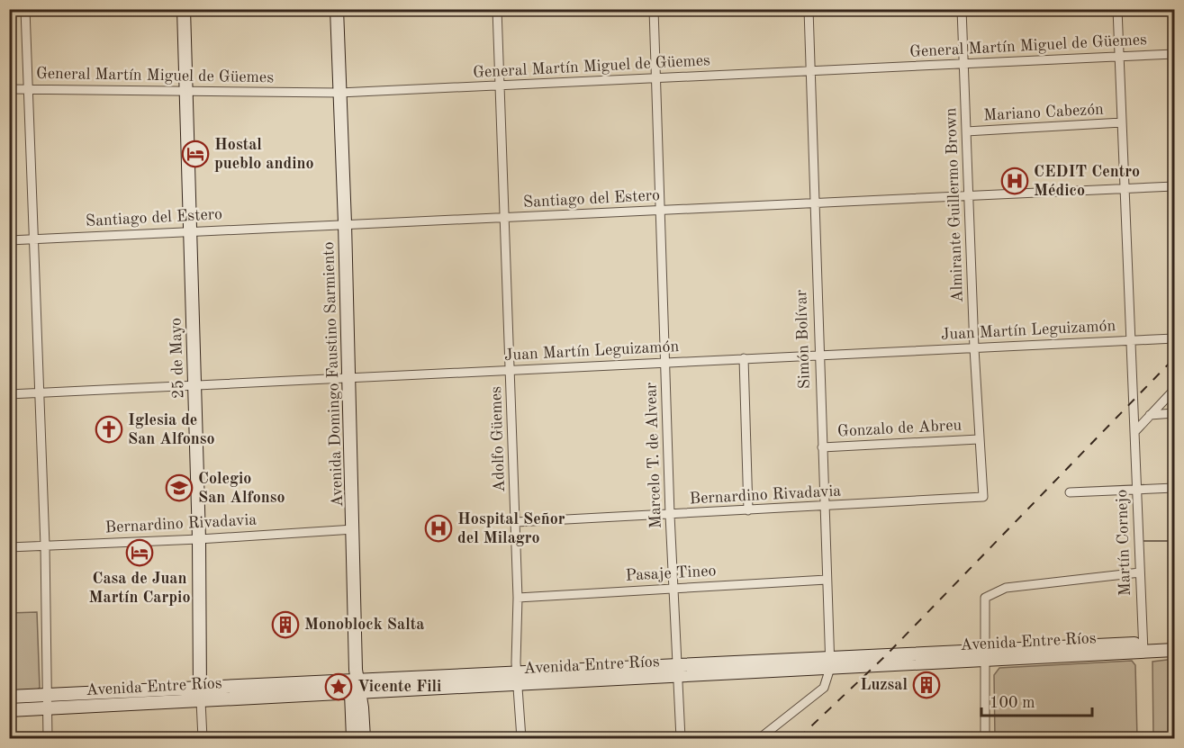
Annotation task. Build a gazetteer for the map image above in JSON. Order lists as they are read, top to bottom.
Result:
{
  "streets": {
    "main road": ["25 de Mayo", "Avenida Domingo Faustino Sarmiento", "Avenida Entre Ríos"],
    "street": [
      "General Martín Miguel de Güemes",
      "Mariano Cabezón",
      "Santiago del Estero",
      "Almirante Guillermo Brown",
      "Juan Martín Leguizamón",
      "Simón Bolívar",
      "Gonzalo de Abreu",
      "Adolfo Güemes",
      "Marcelo T. de Alvear",
      "Bernardino Rivadavia",
      "Martín Cornejo",
      "Pasaje Tineo"
    ]
  },
  "crossings": [
    ["General Martín Miguel de Güemes", "Almirante Guillermo Brown"],
    ["General Martín Miguel de Güemes", "Simón Bolívar"],
    ["General Martín Miguel de Güemes", "25 de Mayo"],
    ["General Martín Miguel de Güemes", "Avenida Domingo Faustino Sarmiento"],
    ["General Martín Miguel de Güemes", "Adolfo Güemes"],
    ["General Martín Miguel de Güemes", "Marcelo T. de Alvear"],
    ["General Martín Miguel de Güemes", "Martín Cornejo"],
    ["Mariano Cabezón", "Almirante Guillermo Brown"],
    ["Mariano Cabezón", "Martín Cornejo"],
    ["Santiago del Estero", "Almirante Guillermo Brown"],
    ["Santiago del Estero", "Simón Bolívar"],
    ["Santiago del Estero", "25 de Mayo"],
    ["Santiago del Estero", "Avenida Domingo Faustino Sarmiento"],
    ["Santiago del Estero", "Adolfo Güemes"],
    ["Santiago del Estero", "Marcelo T. de Alvear"],
    ["Santiago del Estero", "Martín Cornejo"],
    ["Almirante Guillermo Brown", "Juan Martín Leguizamón"],
    ["Almirante Guillermo Brown", "Gonzalo de Abreu"],
    ["Almirante Guillermo Brown", "Bernardino Rivadavia"],
    ["Juan Martín Leguizamón", "Simón Bolívar"],
    ["Juan Martín Leguizamón", "25 de Mayo"],
    ["Juan Martín Leguizamón", "Avenida Domingo Faustino Sarmiento"],
    ["Juan Martín Leguizamón", "Adolfo Güemes"],
    ["Juan Martín Leguizamón", "Marcelo T. de Alvear"],
    ["Juan Martín Leguizamón", "Martín Cornejo"],
    ["Simón Bolívar", "Gonzalo de Abreu"],
    ["Simón Bolívar", "Bernardino Rivadavia"],
    ["Simón Bolívar", "Pasaje Tineo"],
    ["Simón Bolívar", "Avenida Entre Ríos"],
    ["25 de Mayo", "Bernardino Rivadavia"],
    ["25 de Mayo", "Avenida Entre Ríos"],
    ["Avenida Domingo Faustino Sarmiento", "Bernardino Rivadavia"],
    ["Avenida Domingo Faustino Sarmiento", "Avenida Entre Ríos"],
    ["Adolfo Güemes", "Bernardino Rivadavia"],
    ["Adolfo Güemes", "Pasaje Tineo"],
    ["Adolfo Güemes", "Avenida Entre Ríos"],
    ["Marcelo T. de Alvear", "Bernardino Rivadavia"],
    ["Marcelo T. de Alvear", "Pasaje Tineo"],
    ["Marcelo T. de Alvear", "Avenida Entre Ríos"],
    ["Martín Cornejo", "Avenida Entre Ríos"]
  ],
  "places": {
    "hotel": ["Hostal pueblo andino", "Casa de Juan Martín Carpio"],
    "hospital": ["CEDIT Centro Médico", "Hospital Señor del Milagro"],
    "church": ["Iglesia de San Alfonso"],
    "school or university": ["Colegio San Alfonso"],
    "building": ["Monoblock Salta", "Luzsal"],
    "place": ["Vicente Fili"]
  },
  "scale_bar": "100 m"
}
